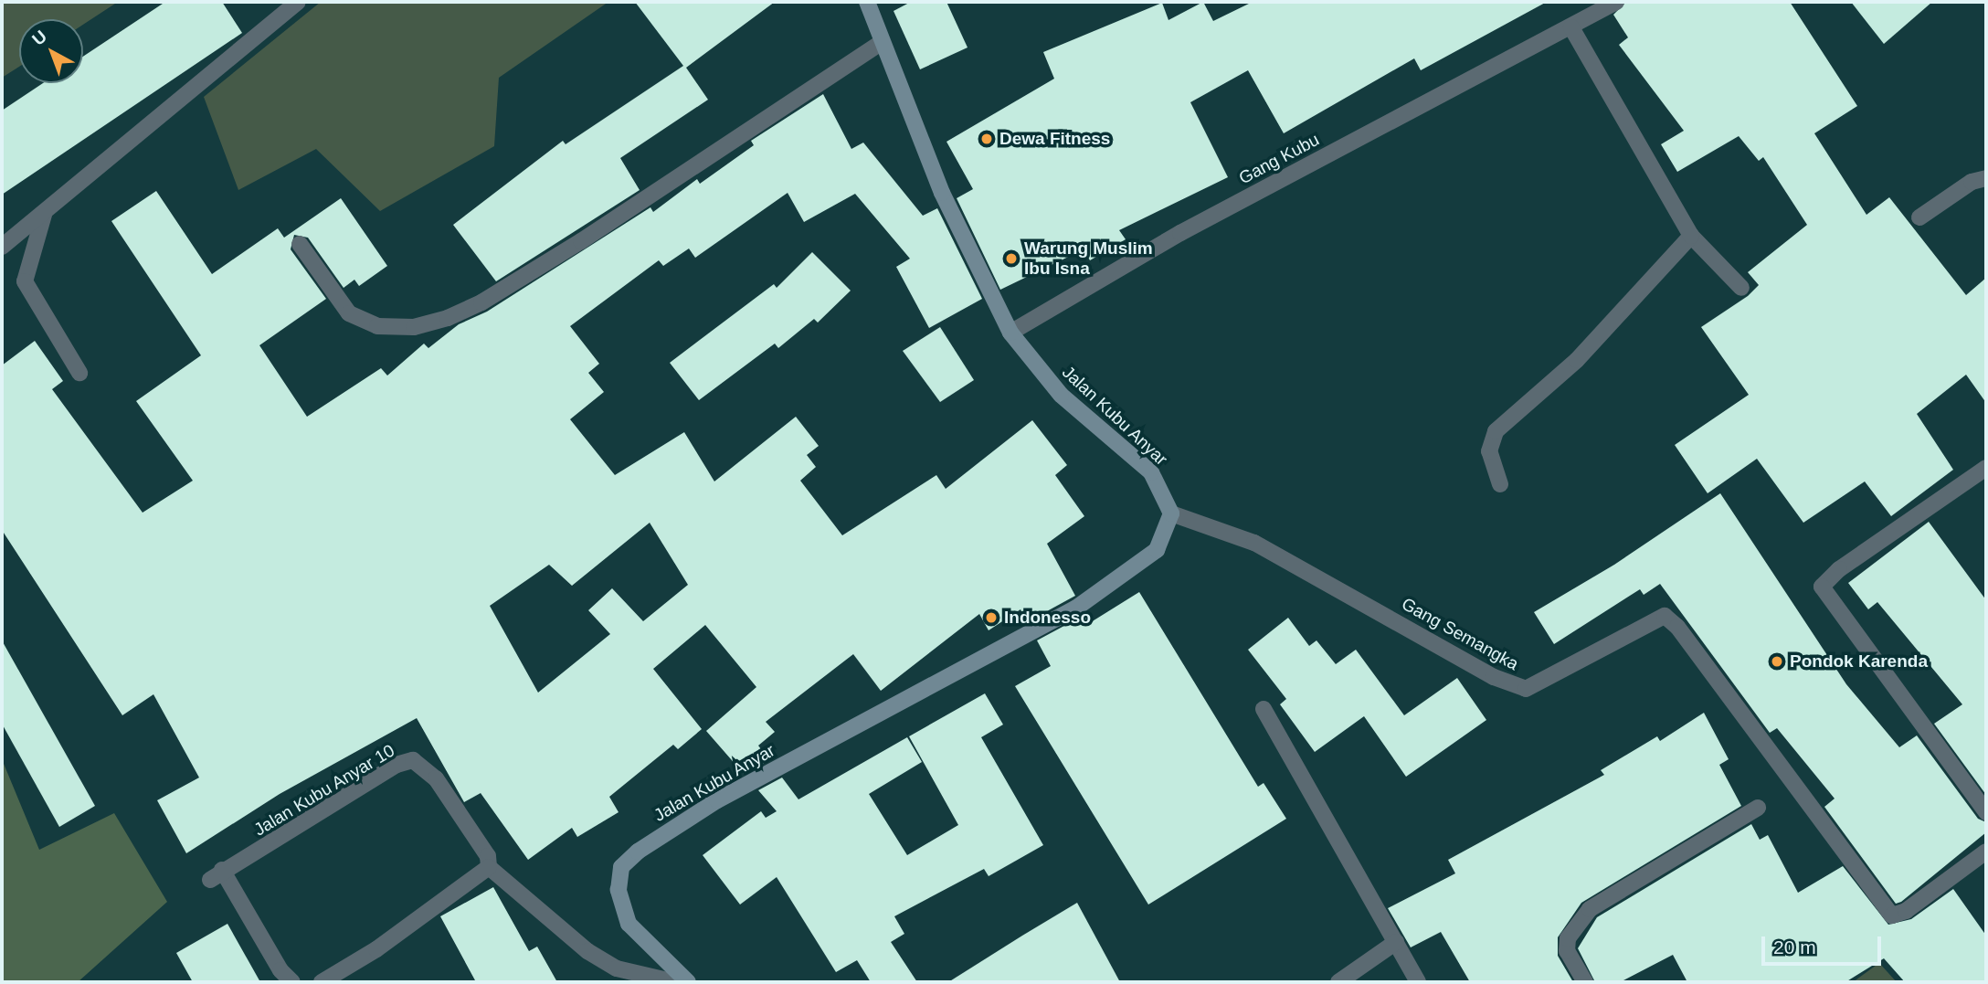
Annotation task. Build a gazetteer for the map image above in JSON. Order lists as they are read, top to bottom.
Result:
{
  "streets": {
    "street": [
      "Gang Kubu",
      "Jalan Kubu Anyar",
      "Gang Semangka",
      "Jalan Kubu Anyar 10"
    ]
  },
  "crossings": [
    ["Gang Kubu", "Jalan Kubu Anyar"],
    ["Jalan Kubu Anyar", "Gang Semangka"]
  ],
  "places": [
    "Dewa Fitness",
    "Warung Muslim Ibu Isna",
    "Indonesso",
    "Pondok Karenda"
  ],
  "scale_bar": "20 m",
  "north": "top left"
}
